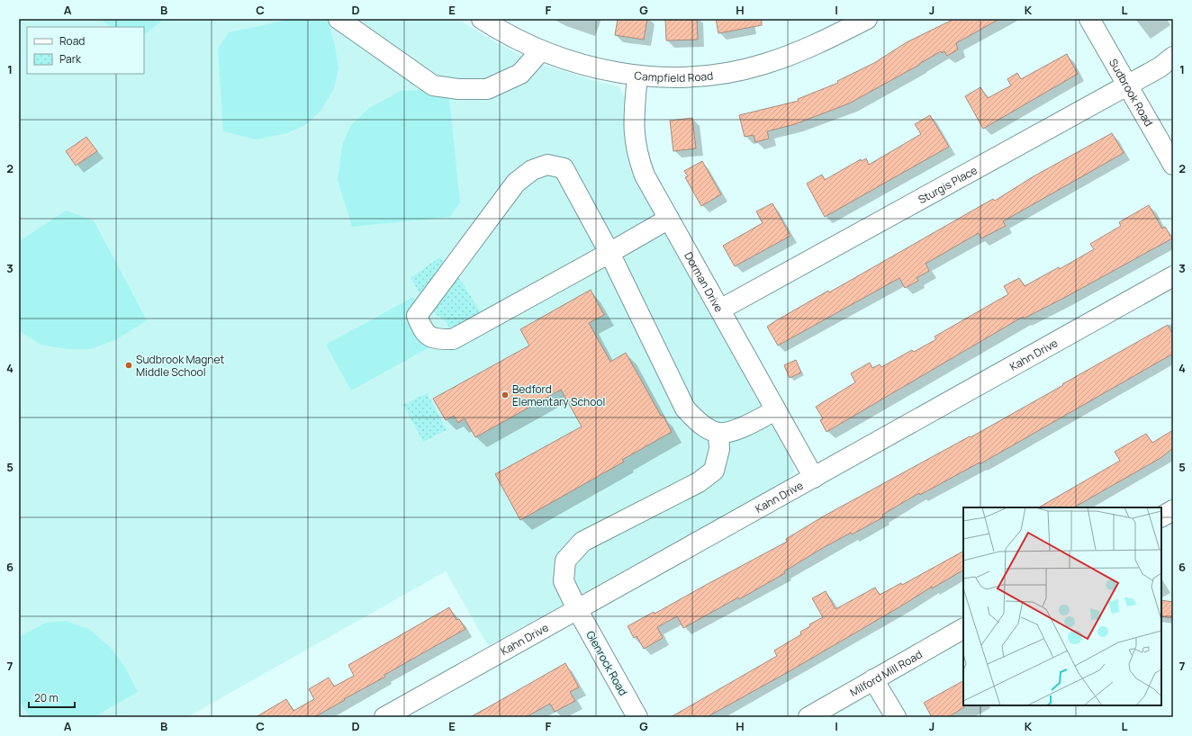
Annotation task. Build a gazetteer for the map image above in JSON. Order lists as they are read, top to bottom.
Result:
{
  "streets": {
    "street": [
      "Campfield Road",
      "Sudbrook Road",
      "Sturgis Place",
      "Dorman Drive",
      "Kahn Drive",
      "Glenrock Road",
      "Milford Mill Road"
    ]
  },
  "crossings": [
    ["Campfield Road", "Dorman Drive"],
    ["Sudbrook Road", "Sturgis Place"],
    ["Sturgis Place", "Dorman Drive"],
    ["Dorman Drive", "Kahn Drive"],
    ["Kahn Drive", "Glenrock Road"]
  ],
  "places": ["Sudbrook Magnet Middle School", "Bedford Elementary School"],
  "legend": ["Road", "Park"],
  "scale_bar": "20 m",
  "grid": {
    "columns": [
      "A",
      "B",
      "C",
      "D",
      "E",
      "F",
      "G",
      "H",
      "I",
      "J",
      "K",
      "L"
    ],
    "rows": [
      "1",
      "2",
      "3",
      "4",
      "5",
      "6",
      "7"
    ]
  }
}
